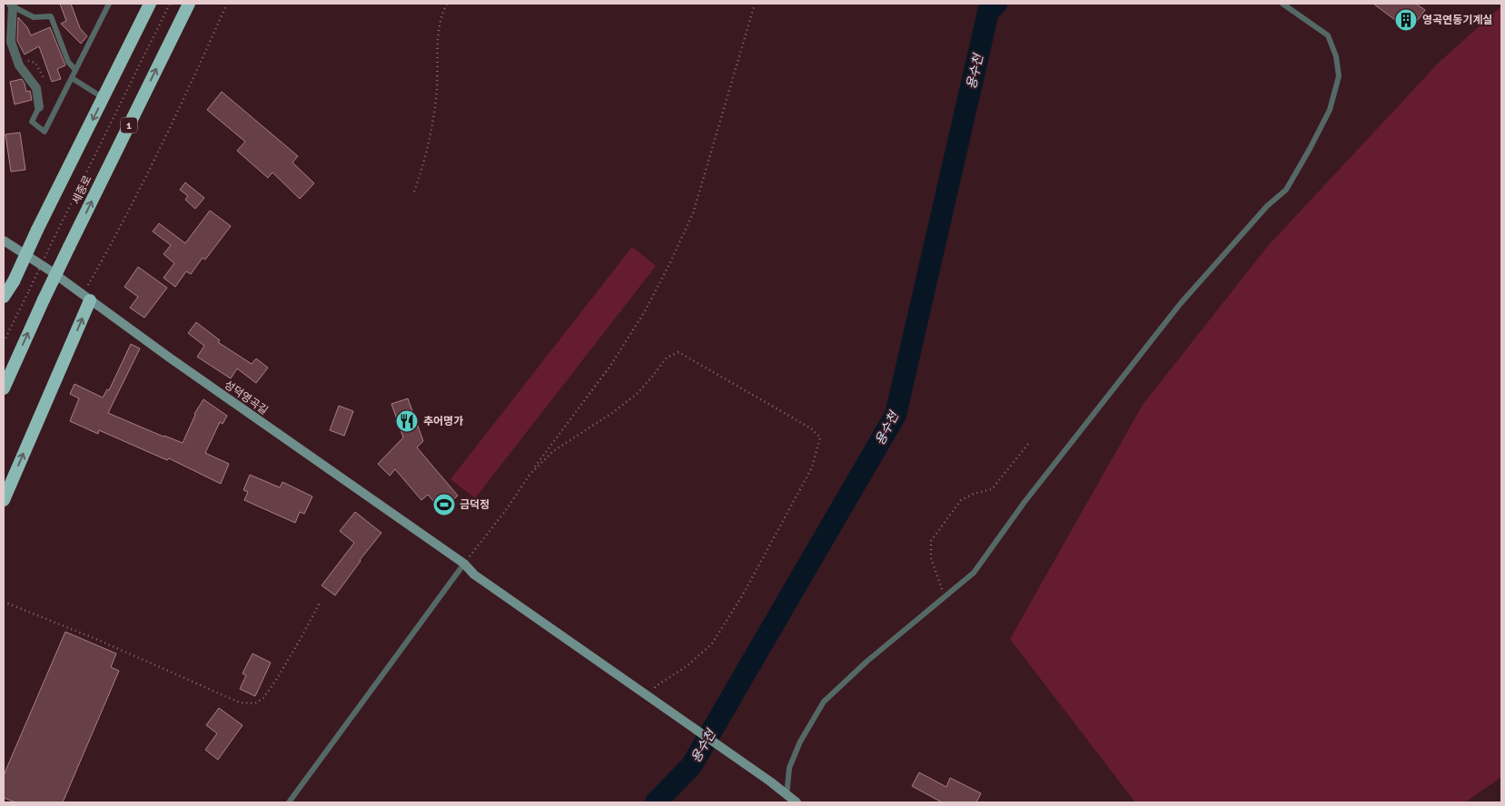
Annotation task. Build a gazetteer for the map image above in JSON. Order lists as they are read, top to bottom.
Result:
{
  "streets": {
    "highway": ["1", "세종로"],
    "main road": ["성덕영곡길"]
  },
  "water": ["용수천"],
  "places": {
    "building": ["영곡연동기계실"],
    "restaurant": ["추어명가"],
    "sports": ["금덕정"]
  }
}
